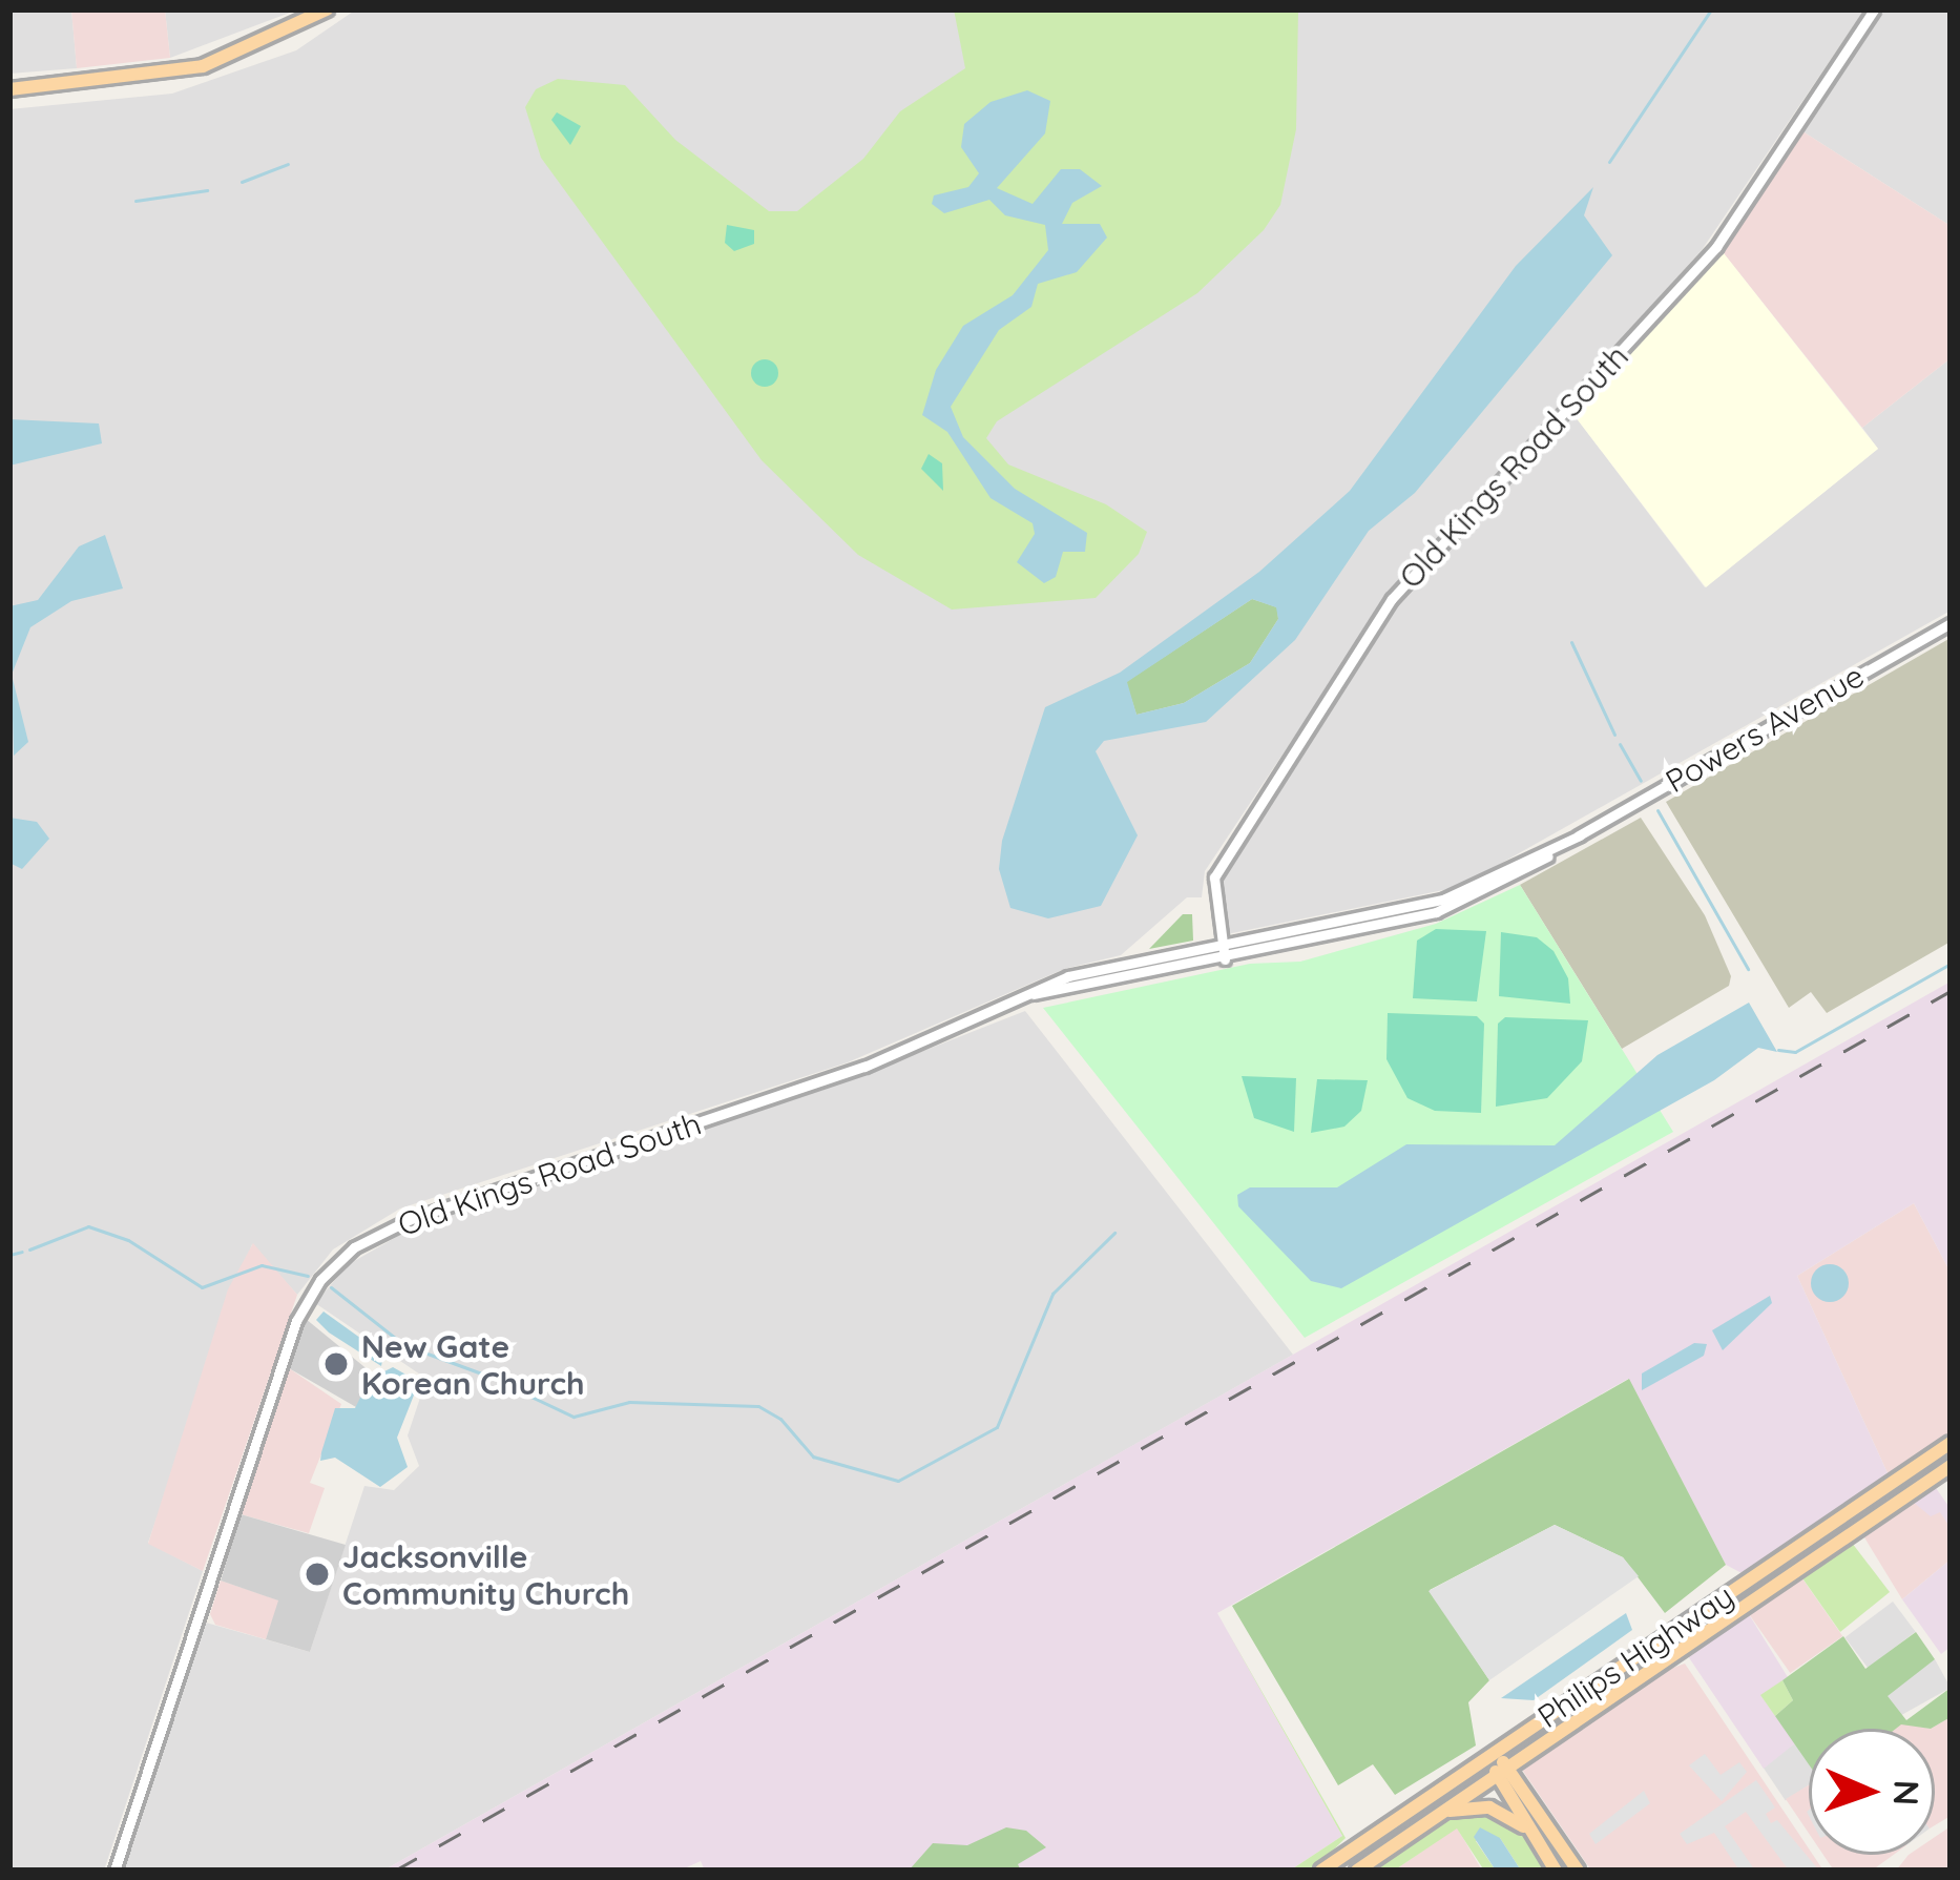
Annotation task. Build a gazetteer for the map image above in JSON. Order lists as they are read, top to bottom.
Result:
{
  "streets": {
    "main road": ["Philips Highway"],
    "street": ["Old Kings Road South", "Powers Avenue"]
  },
  "crossings": [
    ["Old Kings Road South", "Powers Avenue"]
  ],
  "places": ["New Gate Korean Church", "Jacksonville Community Church"],
  "north": "right"
}
